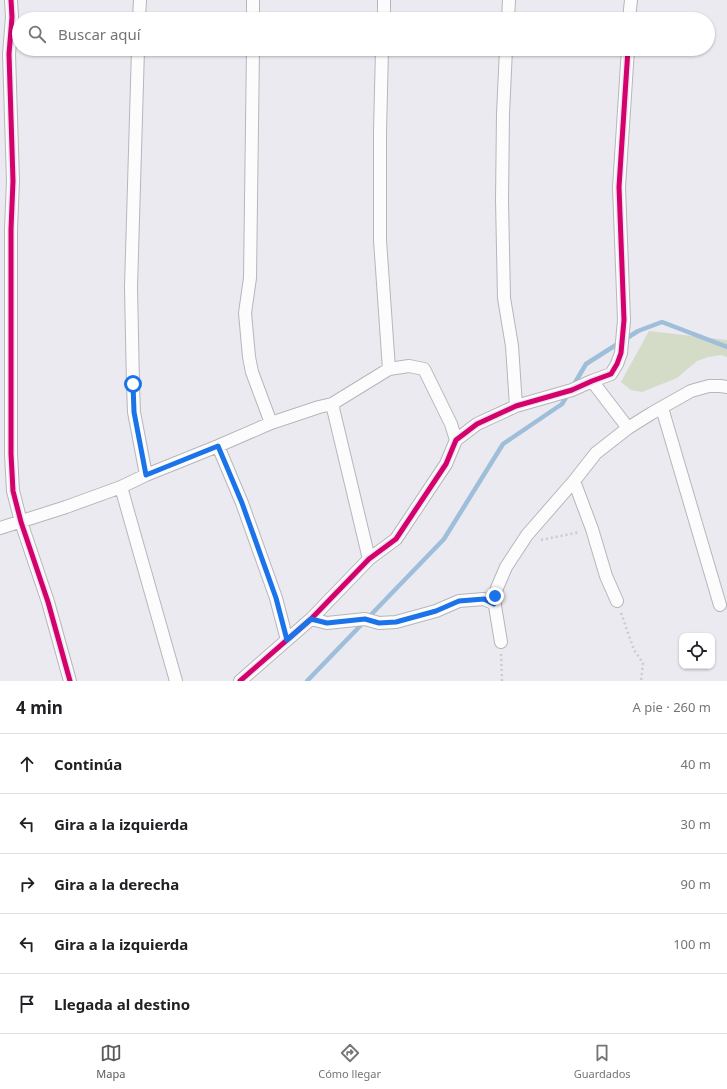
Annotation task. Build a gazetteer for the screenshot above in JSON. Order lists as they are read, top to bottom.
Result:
{
  "page": {
    "search": "Buscar aquí",
    "heading": ["4 min", "A pie · 260 m"],
    "list": [
      ["Continúa", "40 m"],
      ["Gira a la izquierda", "30 m"],
      ["Gira a la derecha", "90 m"],
      ["Gira a la izquierda", "100 m"],
      "Llegada al destino"
    ],
    "nav": ["Mapa", "Cómo llegar", "Guardados"]
  }
}
